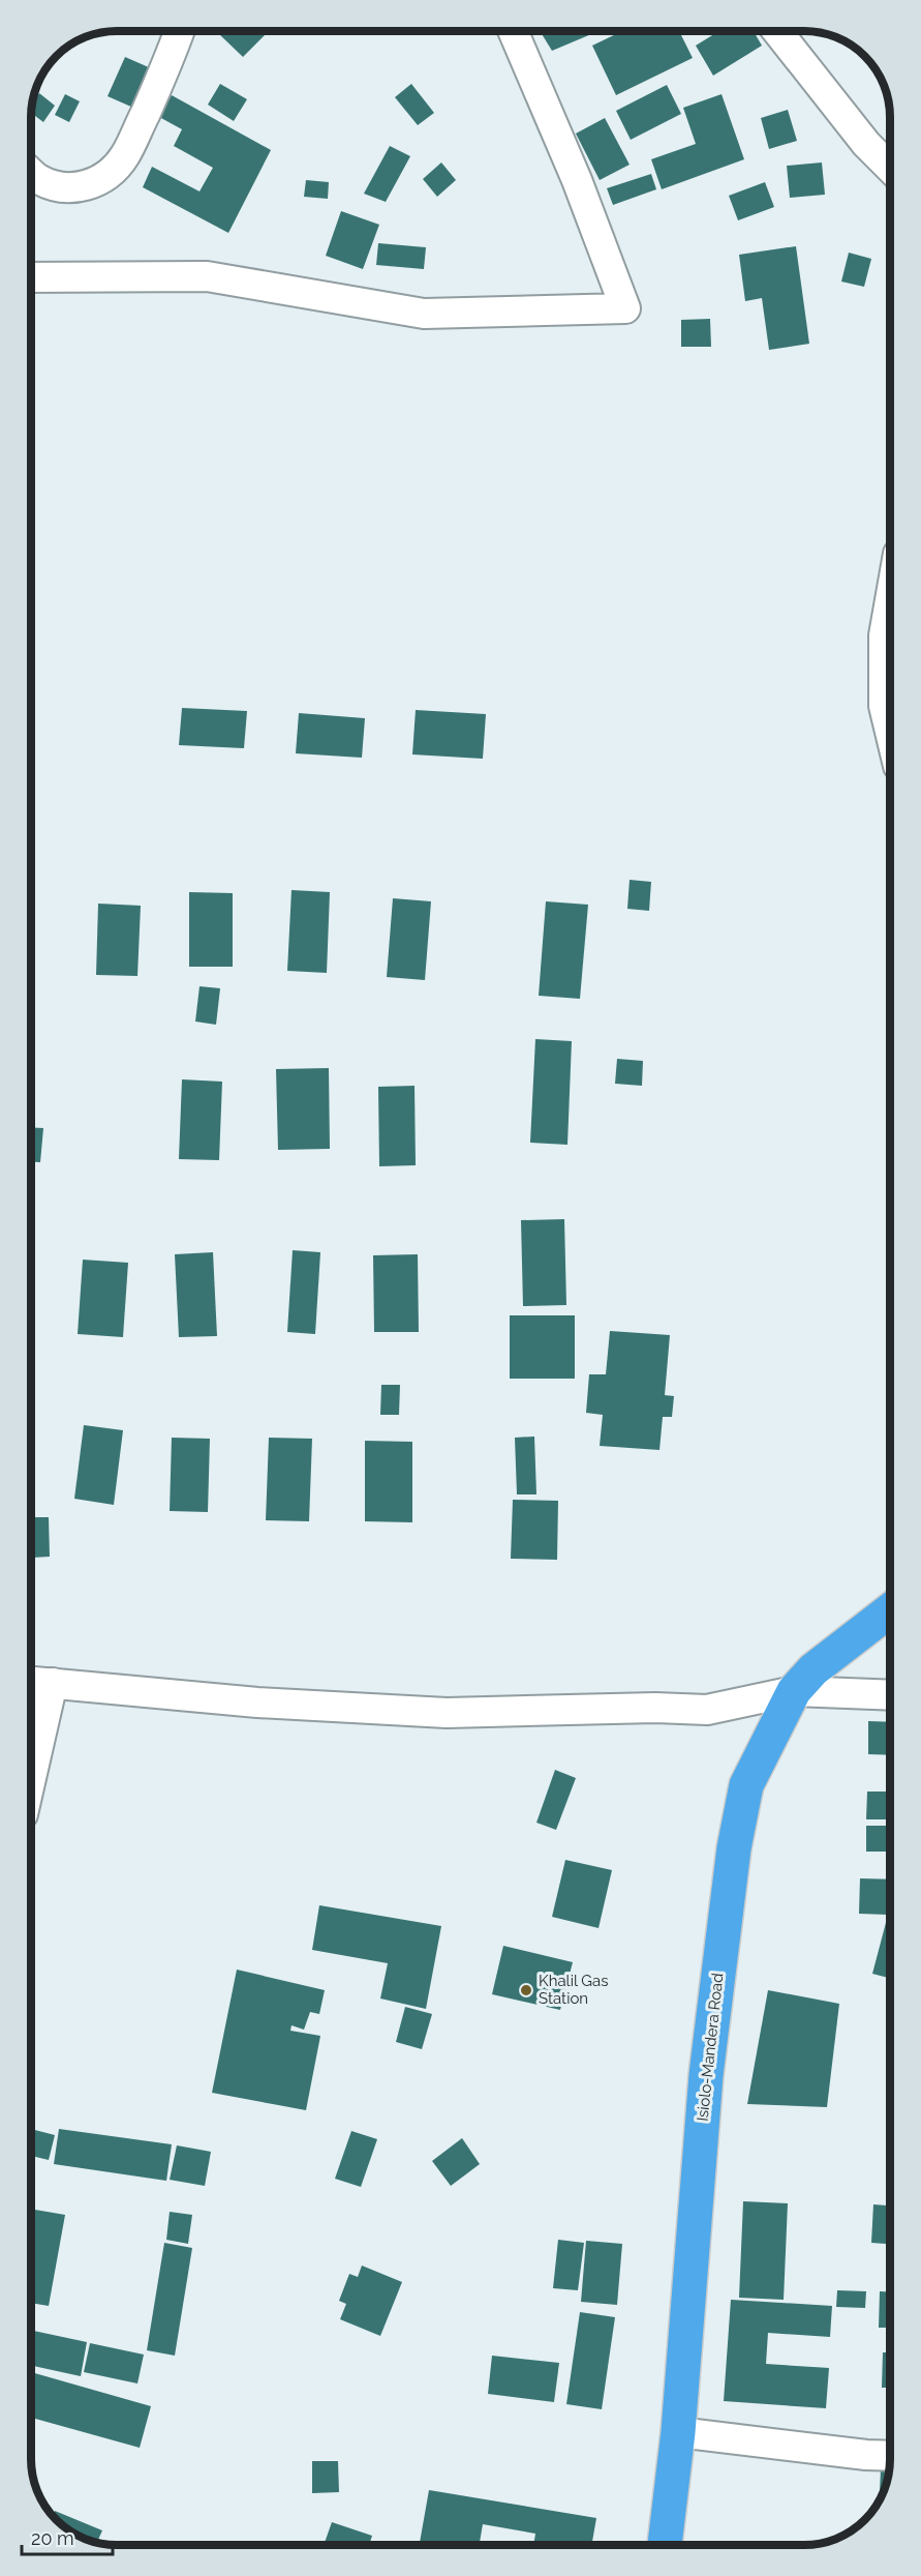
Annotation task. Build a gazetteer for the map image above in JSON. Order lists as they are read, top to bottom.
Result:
{
  "streets": {
    "highway": ["Isiolo-Mandera Road"]
  },
  "places": ["Khalil Gas Station"],
  "scale_bar": "20 m"
}
